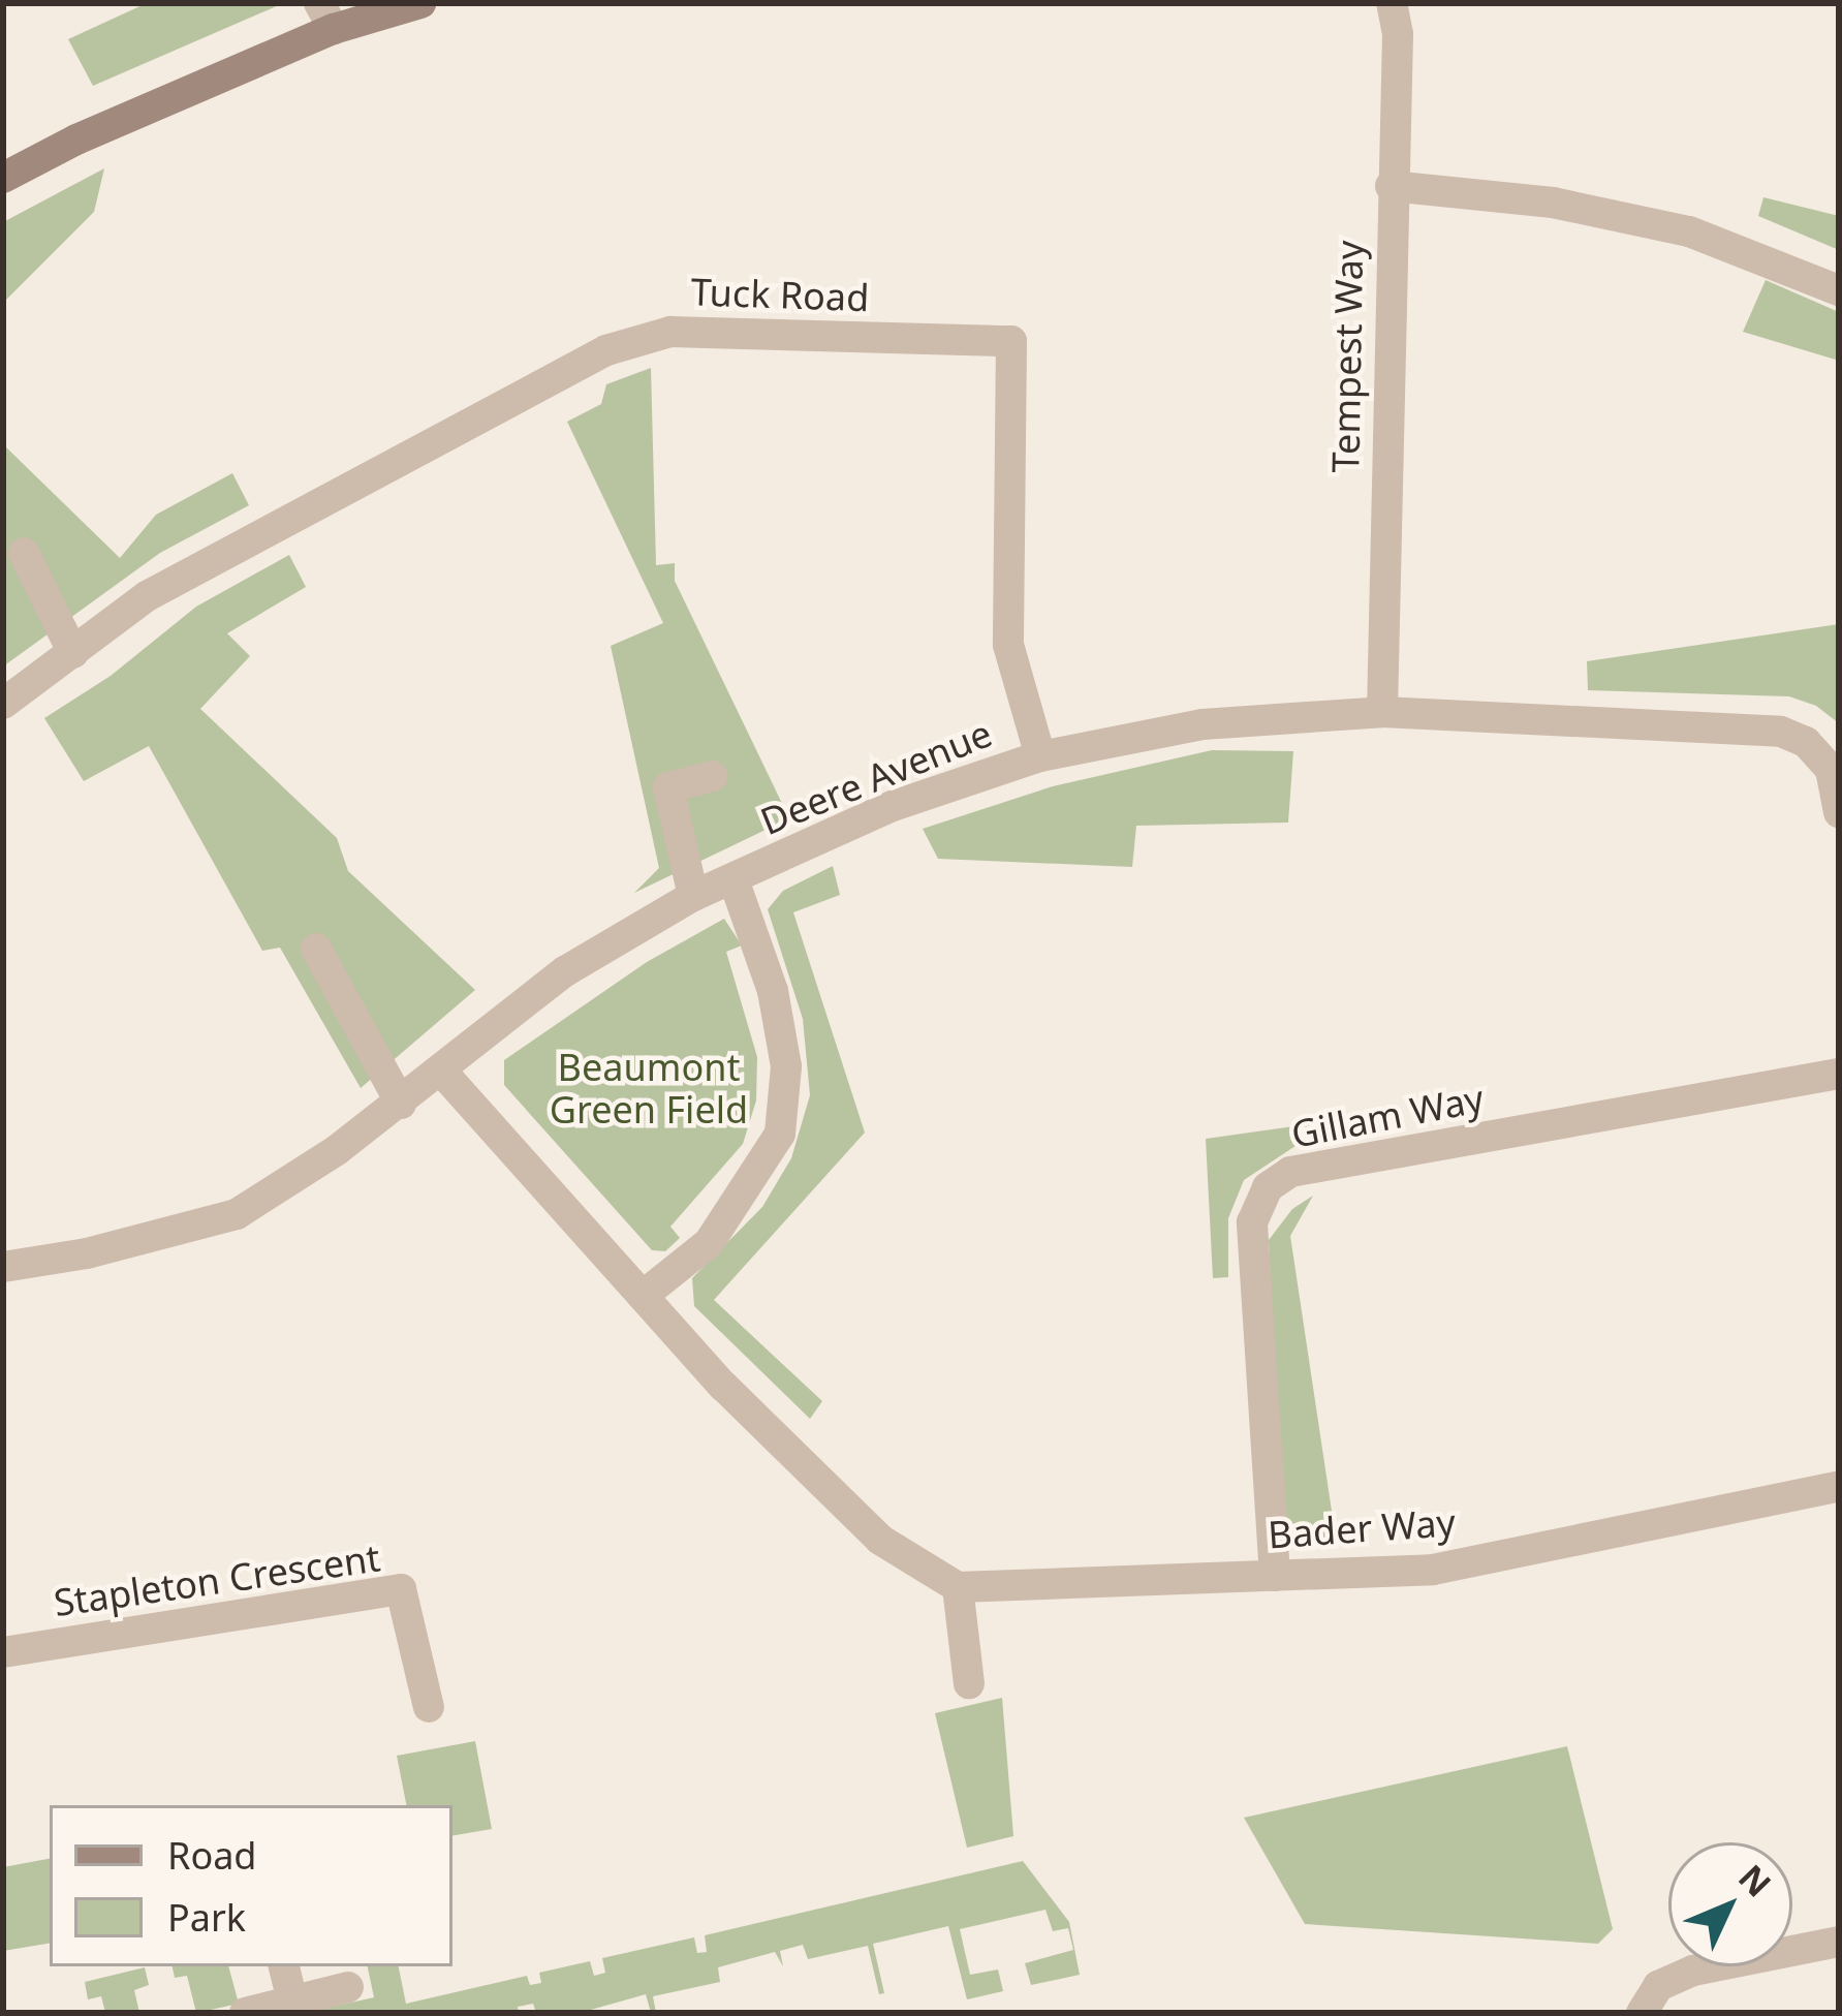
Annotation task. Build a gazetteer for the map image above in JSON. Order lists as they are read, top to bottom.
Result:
{
  "streets": {
    "street": [
      "Tuck Road",
      "Tempest Way",
      "Deere Avenue",
      "Gillam Way",
      "Bader Way",
      "Stapleton Crescent"
    ]
  },
  "crossings": [
    ["Tuck Road", "Deere Avenue"],
    ["Tempest Way", "Deere Avenue"],
    ["Gillam Way", "Bader Way"]
  ],
  "parks": ["Beaumont Green Field"],
  "legend": ["Road", "Park"],
  "north": "top right"
}
